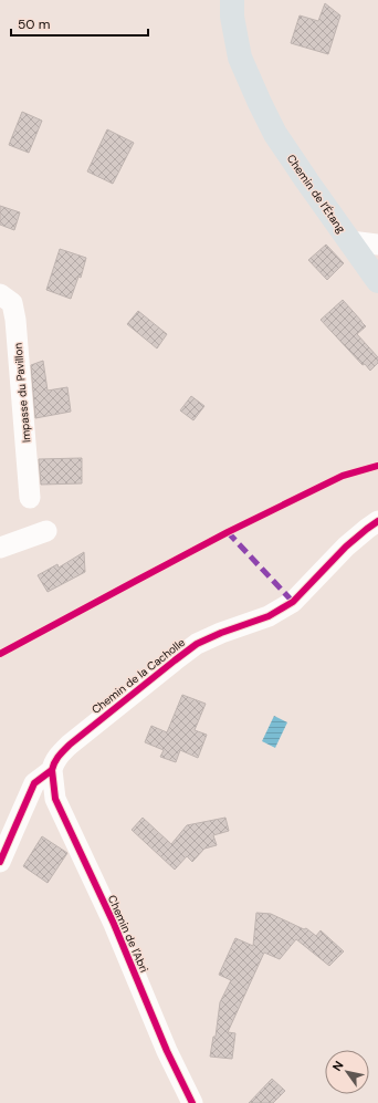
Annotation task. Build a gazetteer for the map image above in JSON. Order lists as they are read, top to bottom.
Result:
{
  "streets": {
    "main road": ["Chemin de l’Étang"],
    "street": ["Impasse du Pavillon", "Chemin de la Cacholle", "Chemin de l'Abri"]
  },
  "crossings": [
    ["Chemin de la Cacholle", "Chemin de l'Abri"]
  ],
  "scale_bar": "50 m",
  "north": "top left"
}
